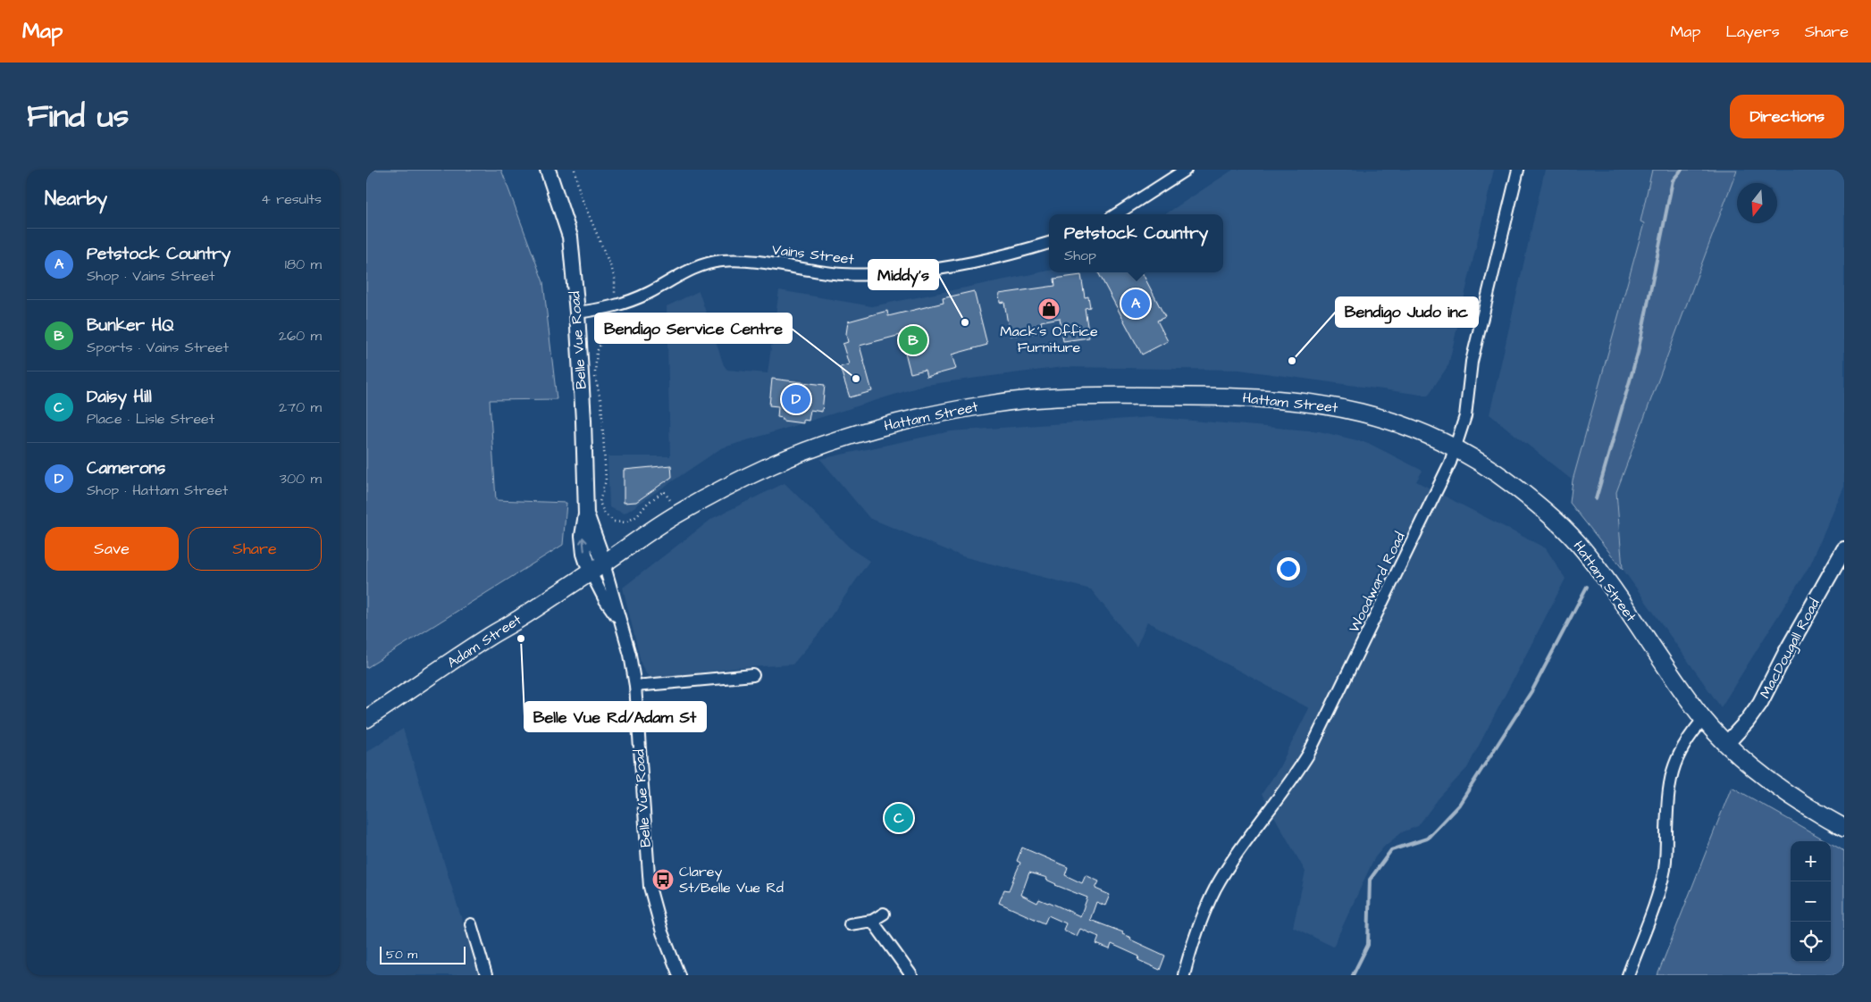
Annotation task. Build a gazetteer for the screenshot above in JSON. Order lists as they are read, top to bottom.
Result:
{
  "streets": {
    "main road": ["Hattam Street", "Adam Street"],
    "street": [
      "Vains Street",
      "Belle Vue Road",
      "Woodward Road",
      "MacDougall Road"
    ]
  },
  "crossings": [
    ["Vains Street", "Belle Vue Road"],
    ["Belle Vue Road", "Hattam Street"],
    ["Belle Vue Road", "Adam Street"],
    ["Hattam Street", "Woodward Road"],
    ["Hattam Street", "Adam Street"],
    ["Hattam Street", "MacDougall Road"]
  ],
  "places": {
    "shop": ["Mack's Office Furniture"],
    "other": [
      "Middy's",
      "Bendigo Judo inc",
      "Bendigo Service Centre",
      "Belle Vue Rd/Adam St"
    ],
    "bus stop": ["Clarey St/Belle Vue Rd"]
  },
  "scale_bar": "50 m",
  "north": "bottom",
  "page": {
    "header": "Map",
    "nav": ["Map", "Layers", "Share"],
    "title": "Find us",
    "buttons": [
      "Directions",
      ["Save", "Share"]
    ],
    "heading": ["Nearby", "4 results"],
    "popup": ["Petstock Country", "Shop"],
    "list": [
      {
        "mark": "A",
        "name": "Petstock Country",
        "note": "Shop · Vains Street",
        "value": "180 m"
      },
      {
        "mark": "B",
        "name": "Bunker HQ",
        "note": "Sports · Vains Street",
        "value": "260 m"
      },
      {
        "mark": "C",
        "name": "Daisy Hill",
        "note": "Place · Lisle Street",
        "value": "270 m"
      },
      {
        "mark": "D",
        "name": "Camerons",
        "note": "Shop · Hattam Street",
        "value": "300 m"
      }
    ],
    "pins": [
      "A",
      "B",
      "D",
      "C"
    ],
    "map_buttons": ["+", "−"],
    "scale": "50 m"
  }
}
